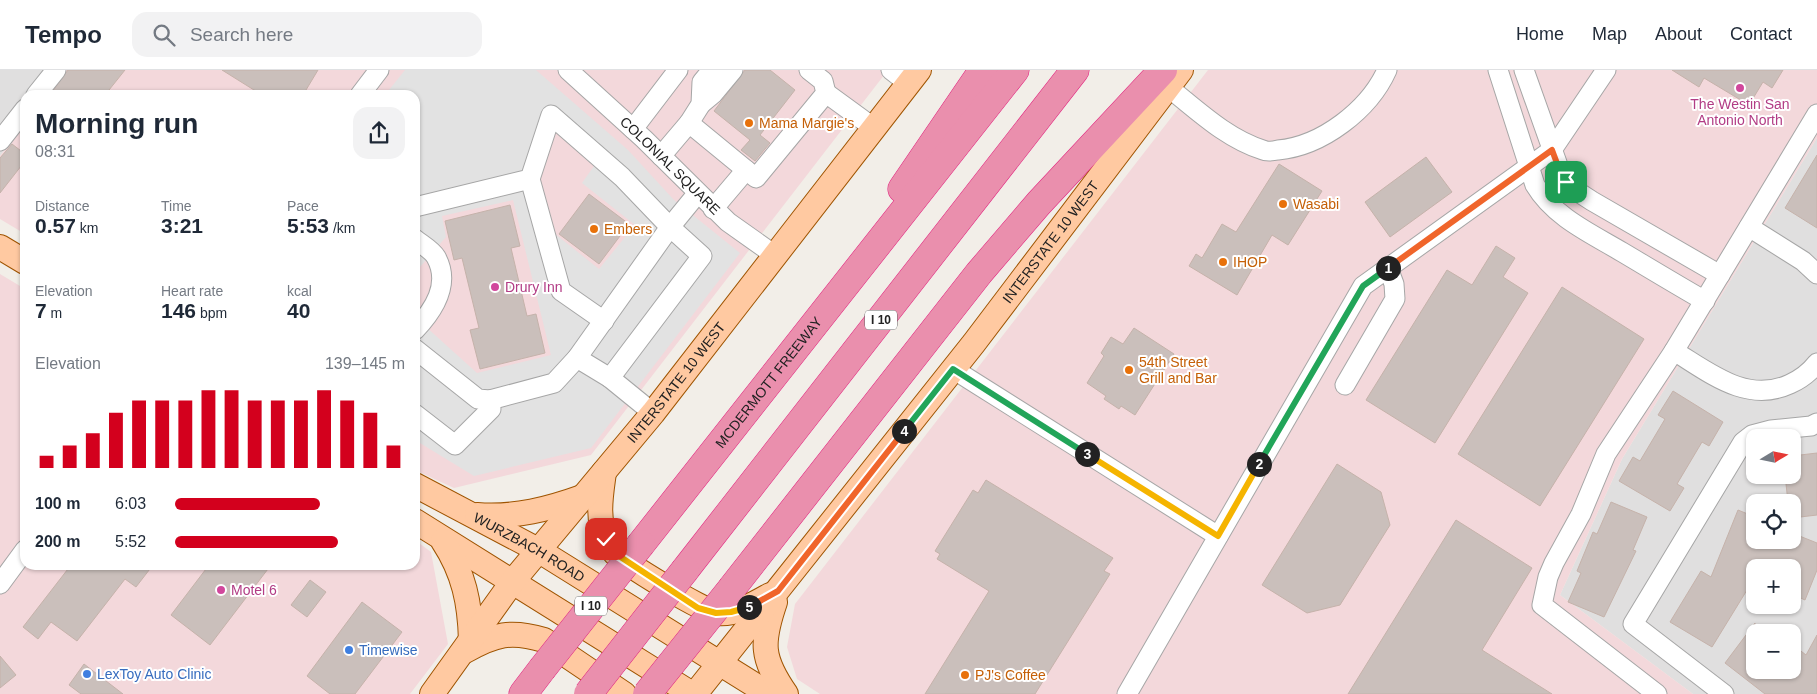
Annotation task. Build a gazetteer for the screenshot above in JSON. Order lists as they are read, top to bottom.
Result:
{
  "streets": {
    "highway": ["I 10", "MCDERMOTT FREEWAY"],
    "main road": ["INTERSTATE 10 WEST", "WURZBACH ROAD"],
    "street": ["COLONIAL SQUARE"]
  },
  "crossings": [
    ["COLONIAL SQUARE", "INTERSTATE 10 WEST"],
    ["INTERSTATE 10 WEST", "WURZBACH ROAD"]
  ],
  "places": [
    "The Westin San Antonio North",
    "Mama Margie's",
    "Wasabi",
    "Embers",
    "IHOP",
    "Drury Inn",
    "54th Street Grill and Bar",
    "Motel 6",
    "Timewise",
    "LexToy Auto Clinic",
    "PJ's Coffee"
  ],
  "north": "right",
  "page": {
    "header": "Tempo",
    "search": "Search here",
    "nav": [
      "Home",
      "Map",
      "About",
      "Contact"
    ],
    "heading": ["Morning run", "08:31"],
    "stats": [
      ["Distance", "0.57 km"],
      ["Time", "3:21"],
      ["Pace", "5:53 /km"],
      ["Elevation", "7 m"],
      ["Heart rate", "146 bpm"],
      ["kcal", "40"]
    ],
    "pins": [
      "1",
      "4",
      "3",
      "2",
      "5"
    ],
    "chart": ["Elevation", "139–145 m"],
    "map_buttons": ["+", "−"],
    "list": [
      {
        "name": "100 m",
        "note": "6:03"
      },
      {
        "name": "200 m",
        "note": "5:52"
      }
    ]
  }
}
